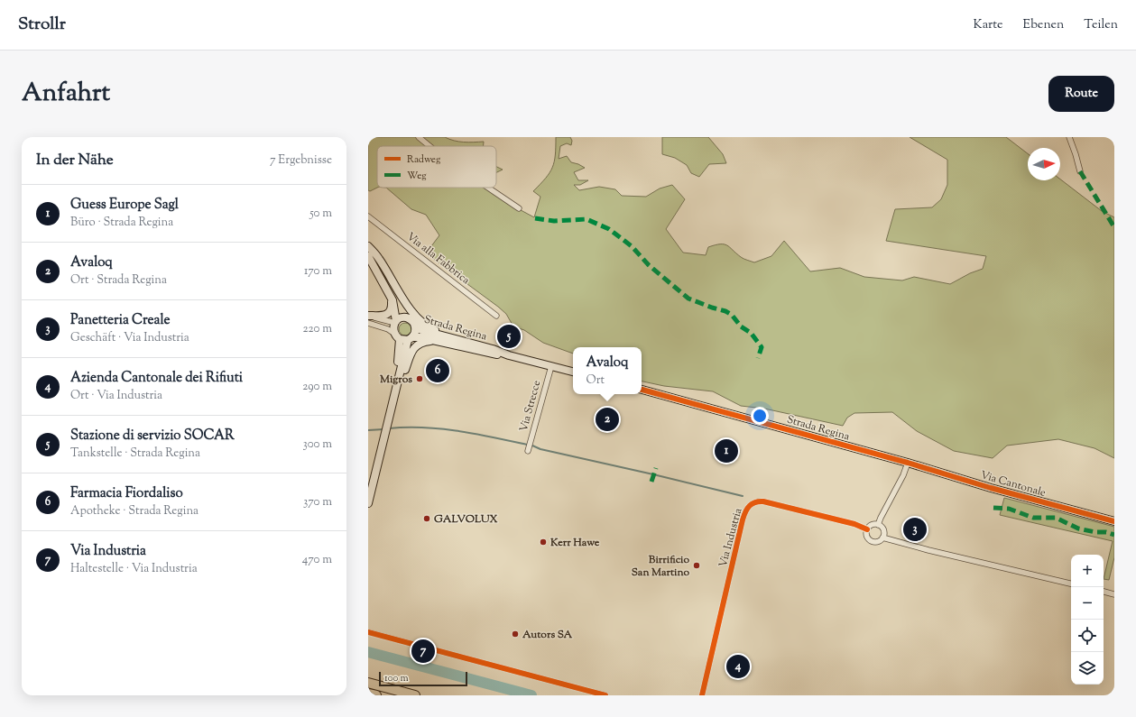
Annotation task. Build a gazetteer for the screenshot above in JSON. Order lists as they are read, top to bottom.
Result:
{
  "streets": {
    "main road": ["Strada Regina", "Via Cantonale"],
    "street": ["Via alla Fabbrica", "Via Strecce", "Via Industria"]
  },
  "crossings": [
    ["Strada Regina", "Via Strecce"],
    ["Strada Regina", "Via Cantonale"]
  ],
  "places": [
    "Migros",
    "GALVOLUX",
    "Kerr Hawe",
    "Birrificio San Martino",
    "Autors SA"
  ],
  "legend": ["Radweg", "Weg"],
  "scale_bar": "100 m",
  "north": "right",
  "page": {
    "header": "Strollr",
    "nav": ["Karte", "Ebenen", "Teilen"],
    "title": "Anfahrt",
    "buttons": "Route",
    "heading": ["In der Nähe", "7 Ergebnisse"],
    "list": [
      {
        "mark": "1",
        "name": "Guess Europe Sagl",
        "note": "Büro · Strada Regina",
        "value": "50 m"
      },
      {
        "mark": "2",
        "name": "Avaloq",
        "note": "Ort · Strada Regina",
        "value": "170 m"
      },
      {
        "mark": "3",
        "name": "Panetteria Creale",
        "note": "Geschäft · Via Industria",
        "value": "220 m"
      },
      {
        "mark": "4",
        "name": "Azienda Cantonale dei Rifiuti",
        "note": "Ort · Via Industria",
        "value": "290 m"
      },
      {
        "mark": "5",
        "name": "Stazione di servizio SOCAR",
        "note": "Tankstelle · Strada Regina",
        "value": "300 m"
      },
      {
        "mark": "6",
        "name": "Farmacia Fiordaliso",
        "note": "Apotheke · Strada Regina",
        "value": "370 m"
      },
      {
        "mark": "7",
        "name": "Via Industria",
        "note": "Haltestelle · Via Industria",
        "value": "470 m"
      }
    ],
    "pins": [
      "5",
      "6",
      "2",
      "1",
      "3",
      "7",
      "4"
    ],
    "popup": ["Avaloq", "Ort"],
    "map_buttons": ["+", "−"],
    "scale": "100 m"
  }
}
